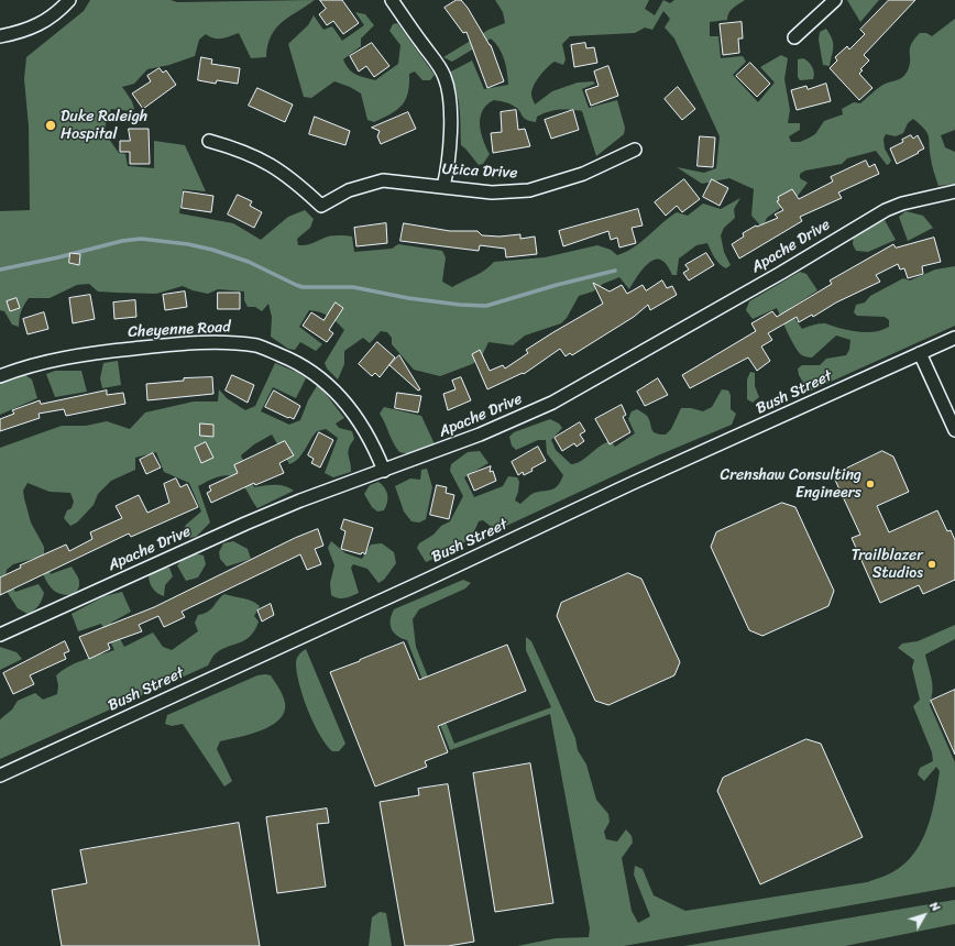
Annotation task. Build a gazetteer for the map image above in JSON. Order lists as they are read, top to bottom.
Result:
{
  "streets": {
    "street": [
      "Utica Drive",
      "Apache Drive",
      "Cheyenne Road",
      "Bush Street"
    ]
  },
  "crossings": [
    ["Apache Drive", "Cheyenne Road"]
  ],
  "places": ["Duke Raleigh Hospital", "Crenshaw Consulting Engineers", "Trailblazer Studios"],
  "north": "top right"
}
